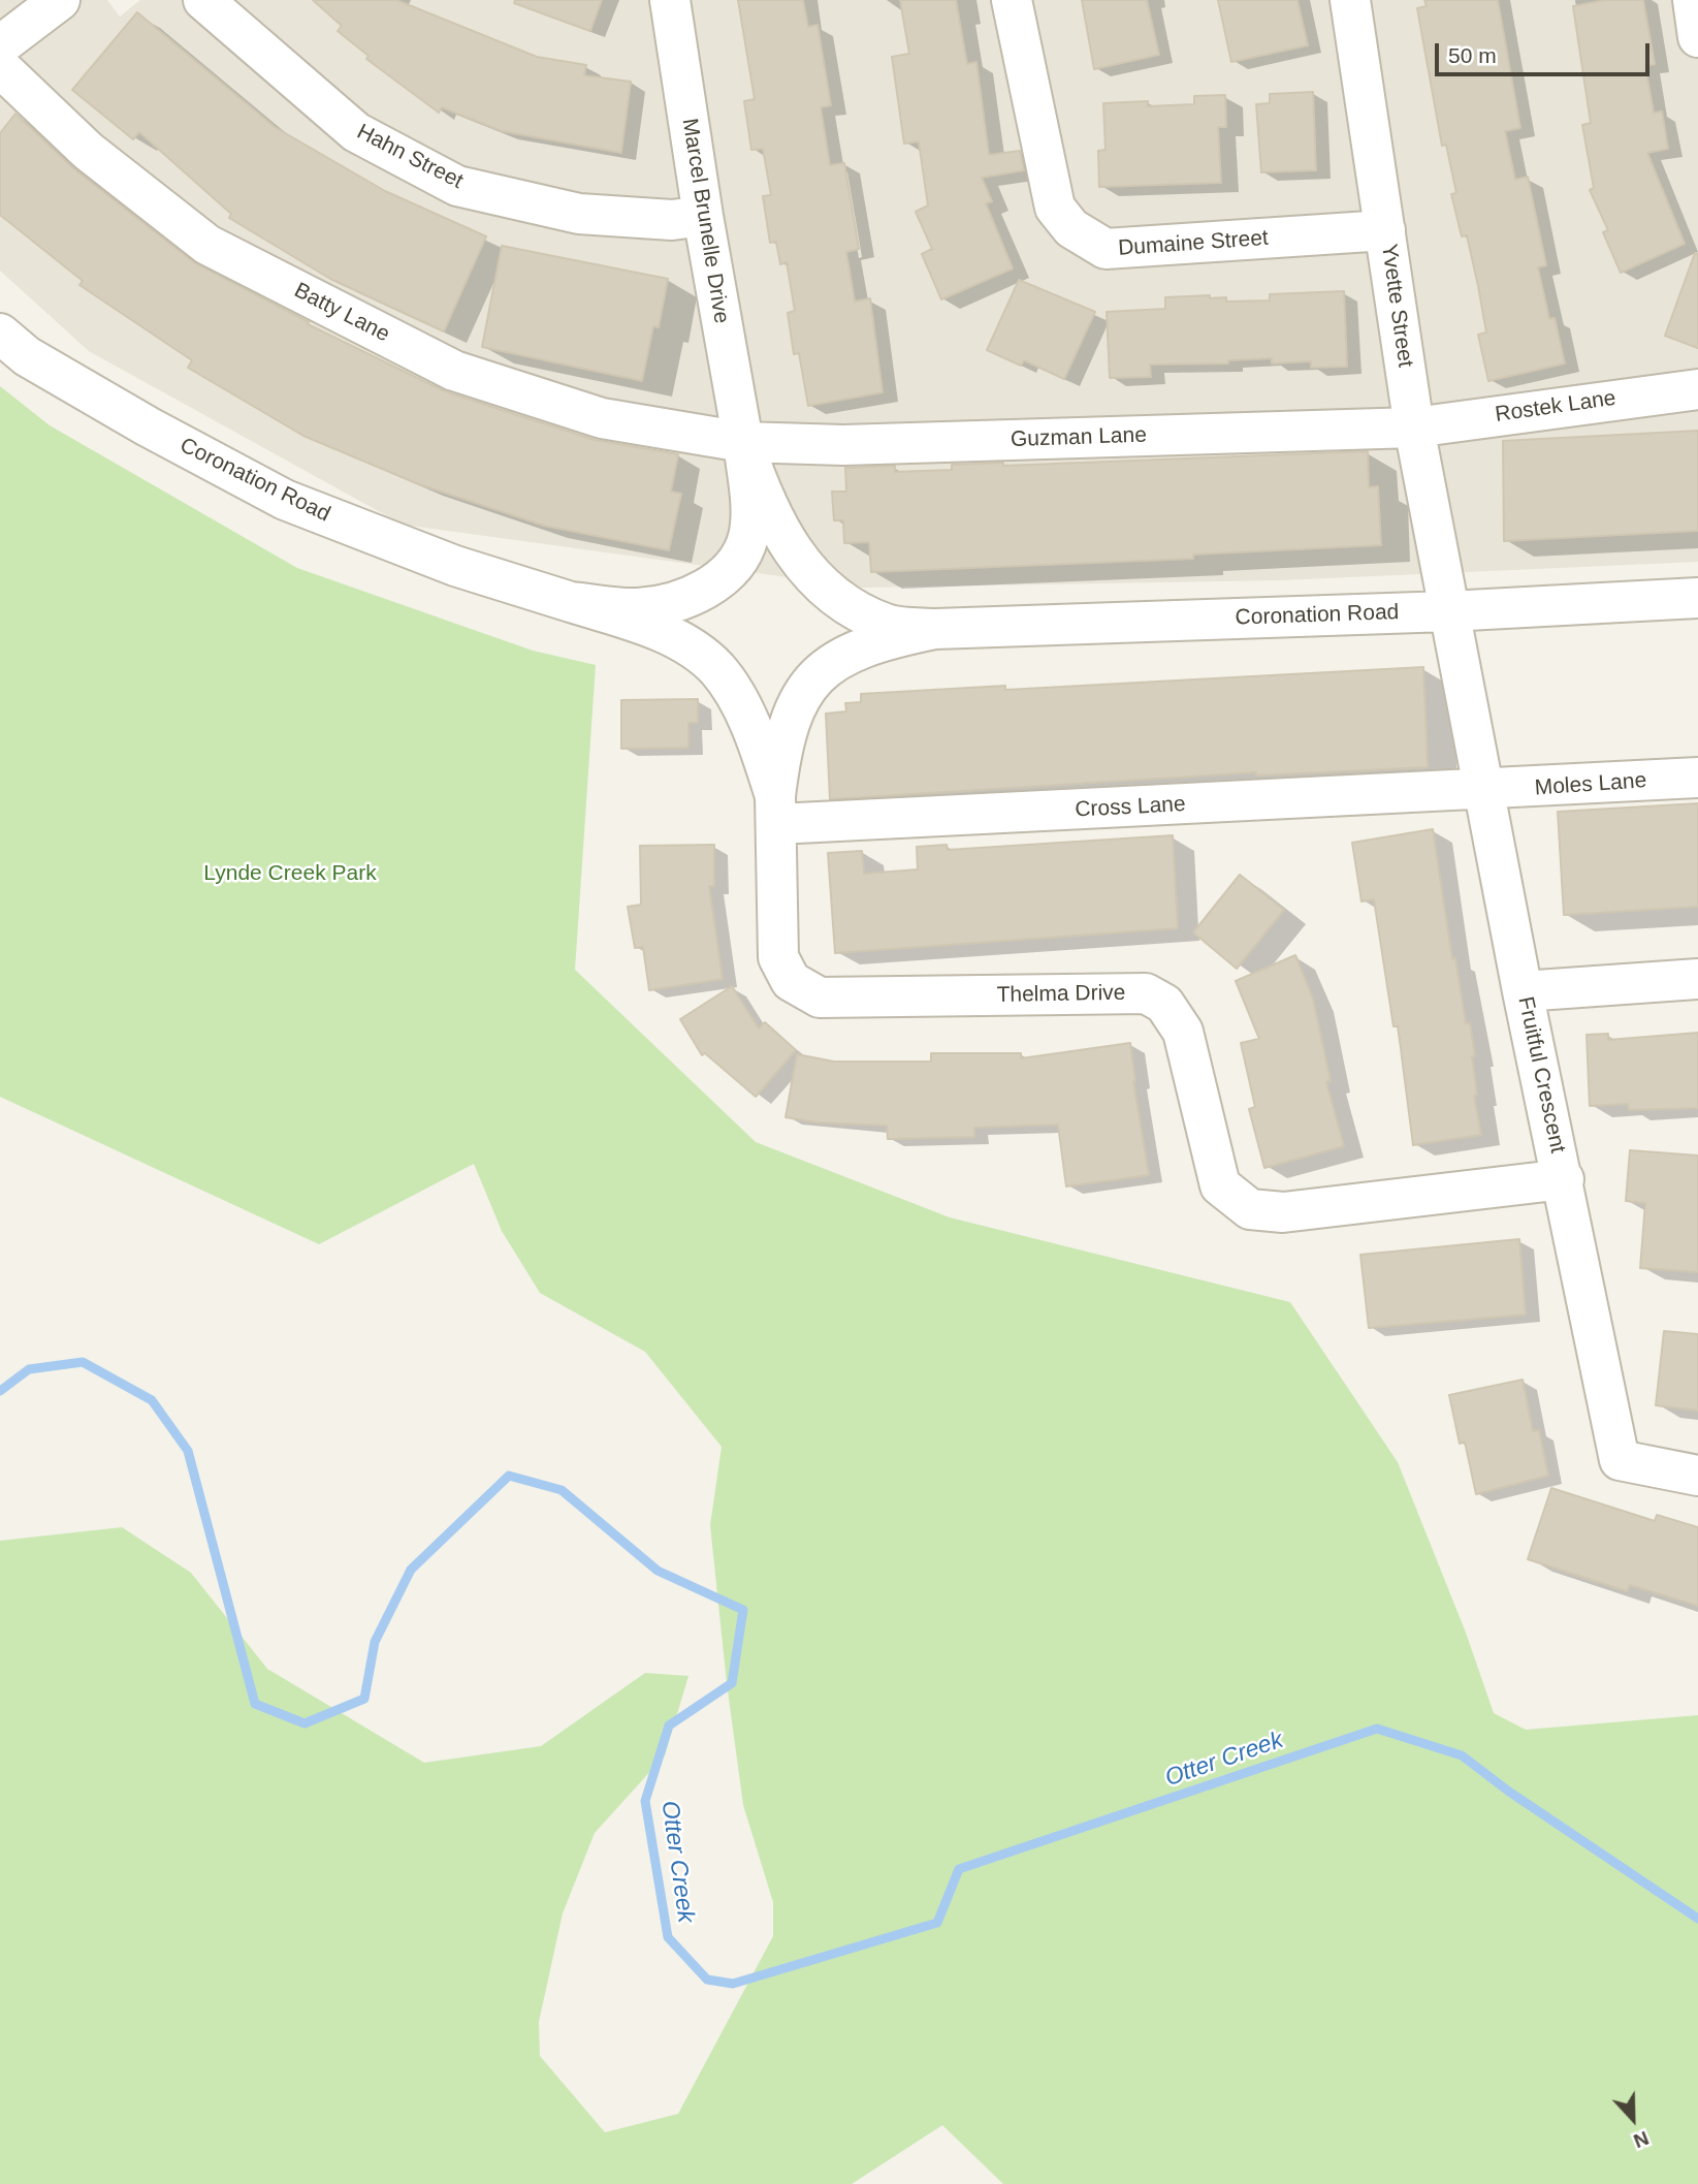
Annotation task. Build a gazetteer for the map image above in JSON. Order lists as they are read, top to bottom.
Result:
{
  "streets": {
    "street": [
      "Hahn Street",
      "Marcel Brunelle Drive",
      "Dumaine Street",
      "Yvette Street",
      "Batty Lane",
      "Rostek Lane",
      "Guzman Lane",
      "Coronation Road",
      "Moles Lane",
      "Cross Lane",
      "Thelma Drive",
      "Fruitful Crescent"
    ]
  },
  "crossings": [
    ["Hahn Street", "Marcel Brunelle Drive"],
    ["Marcel Brunelle Drive", "Batty Lane"],
    ["Marcel Brunelle Drive", "Guzman Lane"],
    ["Marcel Brunelle Drive", "Coronation Road"],
    ["Marcel Brunelle Drive", "Thelma Drive"],
    ["Dumaine Street", "Yvette Street"],
    ["Yvette Street", "Rostek Lane"],
    ["Yvette Street", "Guzman Lane"],
    ["Yvette Street", "Coronation Road"],
    ["Yvette Street", "Fruitful Crescent"],
    ["Batty Lane", "Guzman Lane"],
    ["Rostek Lane", "Guzman Lane"],
    ["Coronation Road", "Thelma Drive"],
    ["Coronation Road", "Fruitful Crescent"],
    ["Moles Lane", "Cross Lane"],
    ["Moles Lane", "Fruitful Crescent"],
    ["Cross Lane", "Thelma Drive"],
    ["Cross Lane", "Fruitful Crescent"],
    ["Thelma Drive", "Fruitful Crescent"]
  ],
  "water": ["Otter Creek"],
  "parks": ["Lynde Creek Park"],
  "scale_bar": "50 m",
  "north": "bottom"
}
